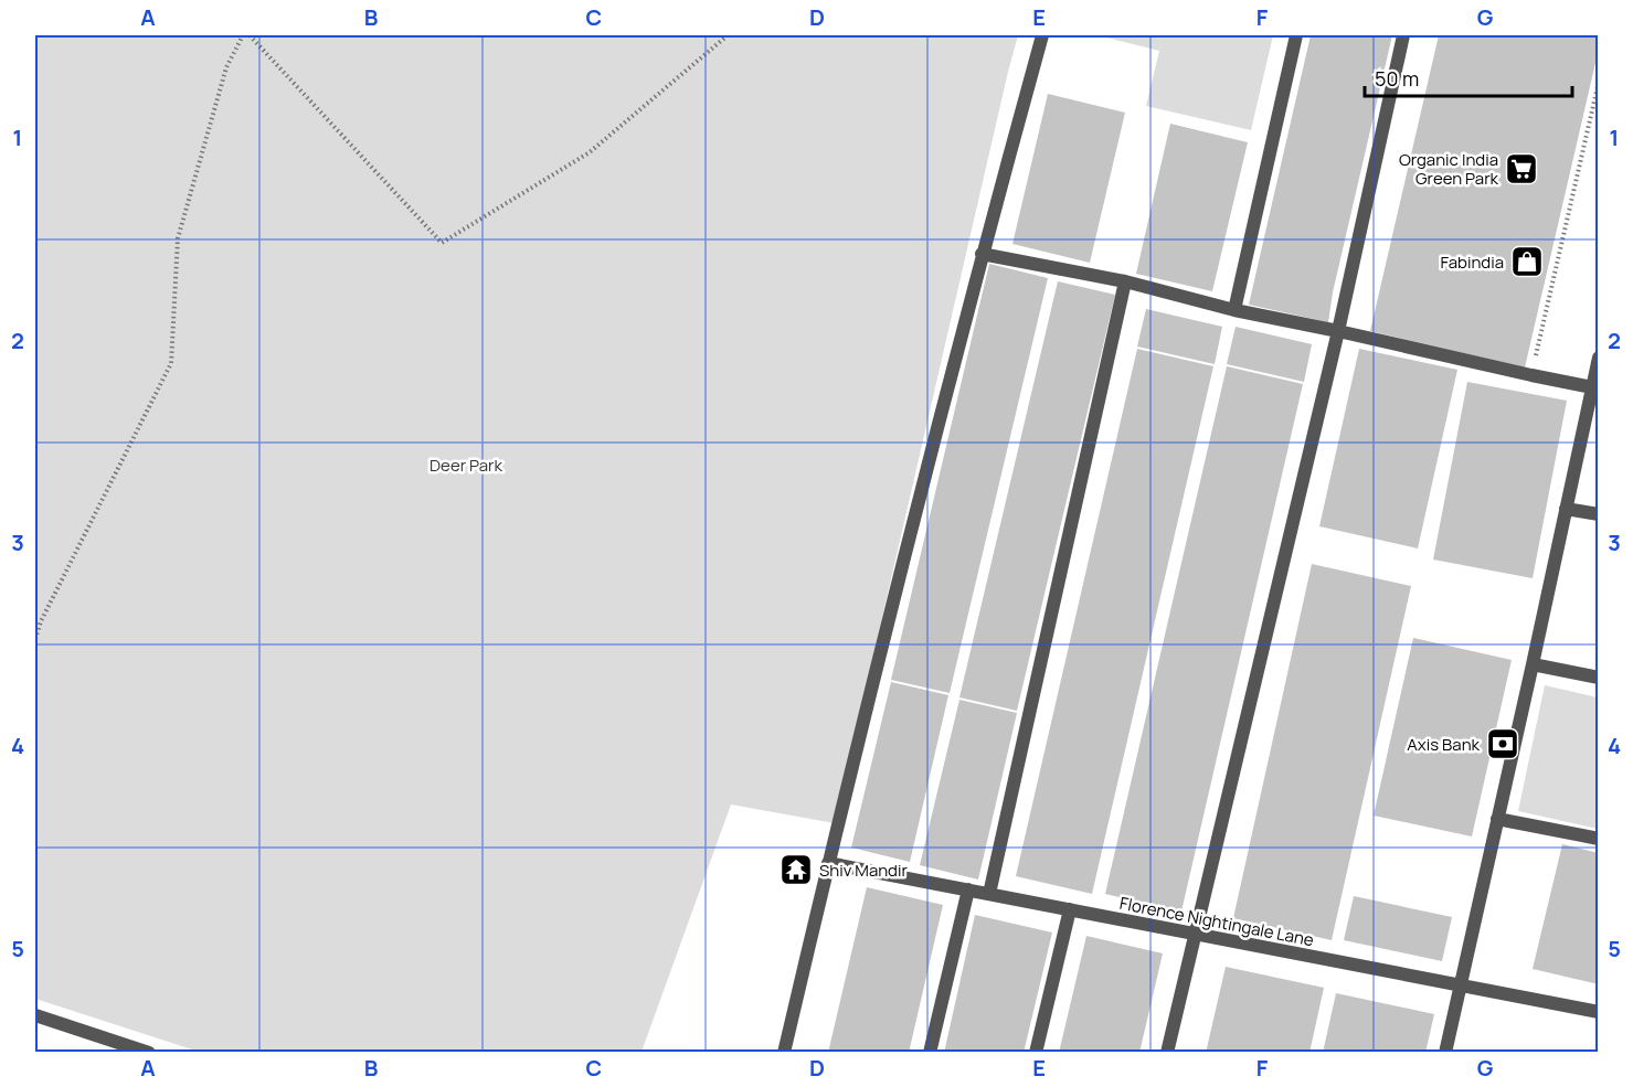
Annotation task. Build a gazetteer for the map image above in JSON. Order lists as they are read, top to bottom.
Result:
{
  "streets": {
    "street": ["Florence Nightingale Lane"]
  },
  "parks": ["Deer Park"],
  "places": {
    "supermarket": ["Organic India Green Park"],
    "shop": ["Fabindia"],
    "bank": ["Axis Bank"],
    "temple": ["Shiv Mandir"]
  },
  "scale_bar": "50 m",
  "grid": {
    "columns": [
      "A",
      "B",
      "C",
      "D",
      "E",
      "F",
      "G"
    ],
    "rows": [
      "1",
      "2",
      "3",
      "4",
      "5"
    ]
  }
}
